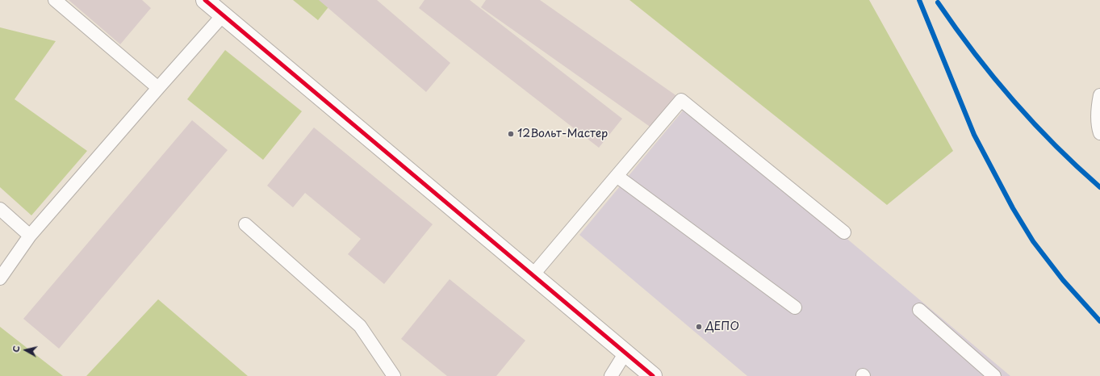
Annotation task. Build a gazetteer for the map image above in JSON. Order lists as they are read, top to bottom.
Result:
{
  "places": ["12Вольт-Мастер", "ДЕПО"],
  "north": "left"
}
